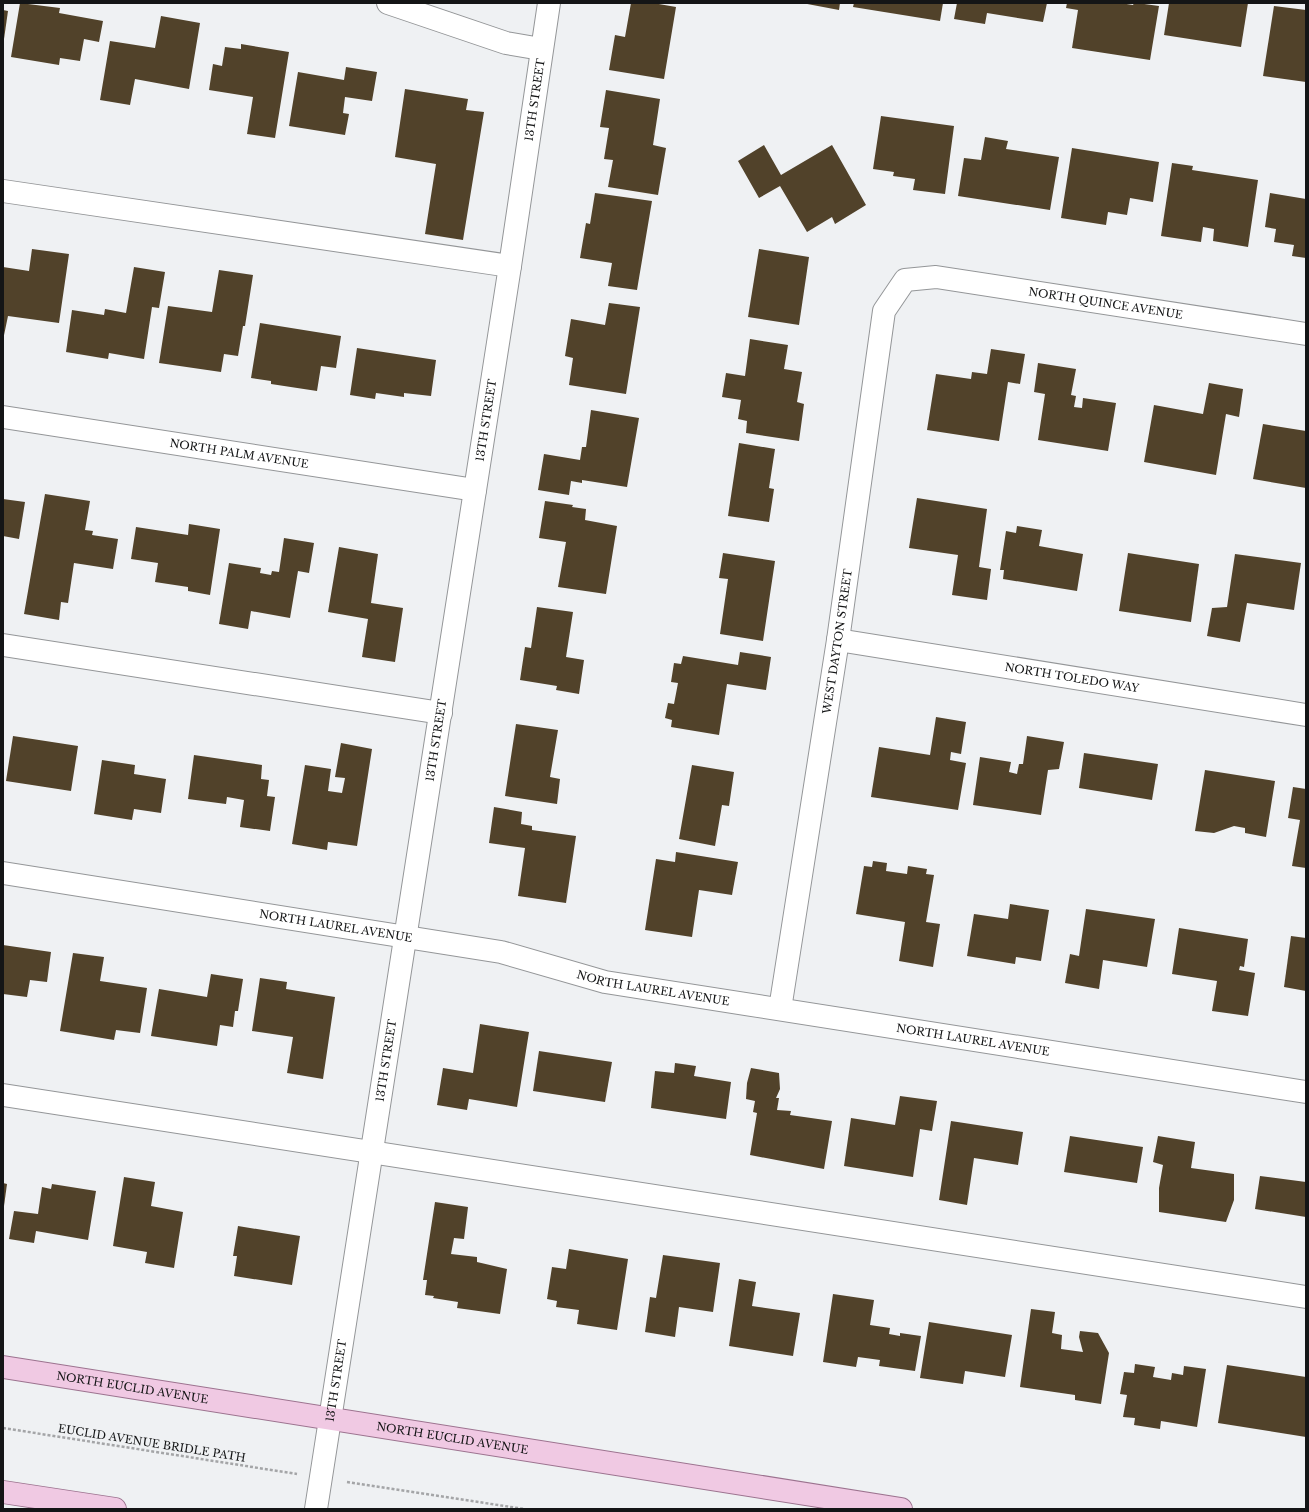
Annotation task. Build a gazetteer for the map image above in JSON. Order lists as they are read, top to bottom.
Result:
{
  "streets": {
    "main road": ["NORTH EUCLID AVENUE"],
    "street": [
      "13TH STREET",
      "NORTH QUINCE AVENUE",
      "NORTH PALM AVENUE",
      "WEST DAYTON STREET",
      "NORTH TOLEDO WAY",
      "NORTH LAUREL AVENUE"
    ],
    "path": ["EUCLID AVENUE BRIDLE PATH"]
  },
  "crossings": [
    ["13TH STREET", "NORTH PALM AVENUE"],
    ["13TH STREET", "NORTH LAUREL AVENUE"],
    ["13TH STREET", "NORTH EUCLID AVENUE"],
    ["NORTH QUINCE AVENUE", "WEST DAYTON STREET"],
    ["WEST DAYTON STREET", "NORTH TOLEDO WAY"],
    ["WEST DAYTON STREET", "NORTH LAUREL AVENUE"]
  ]
}
